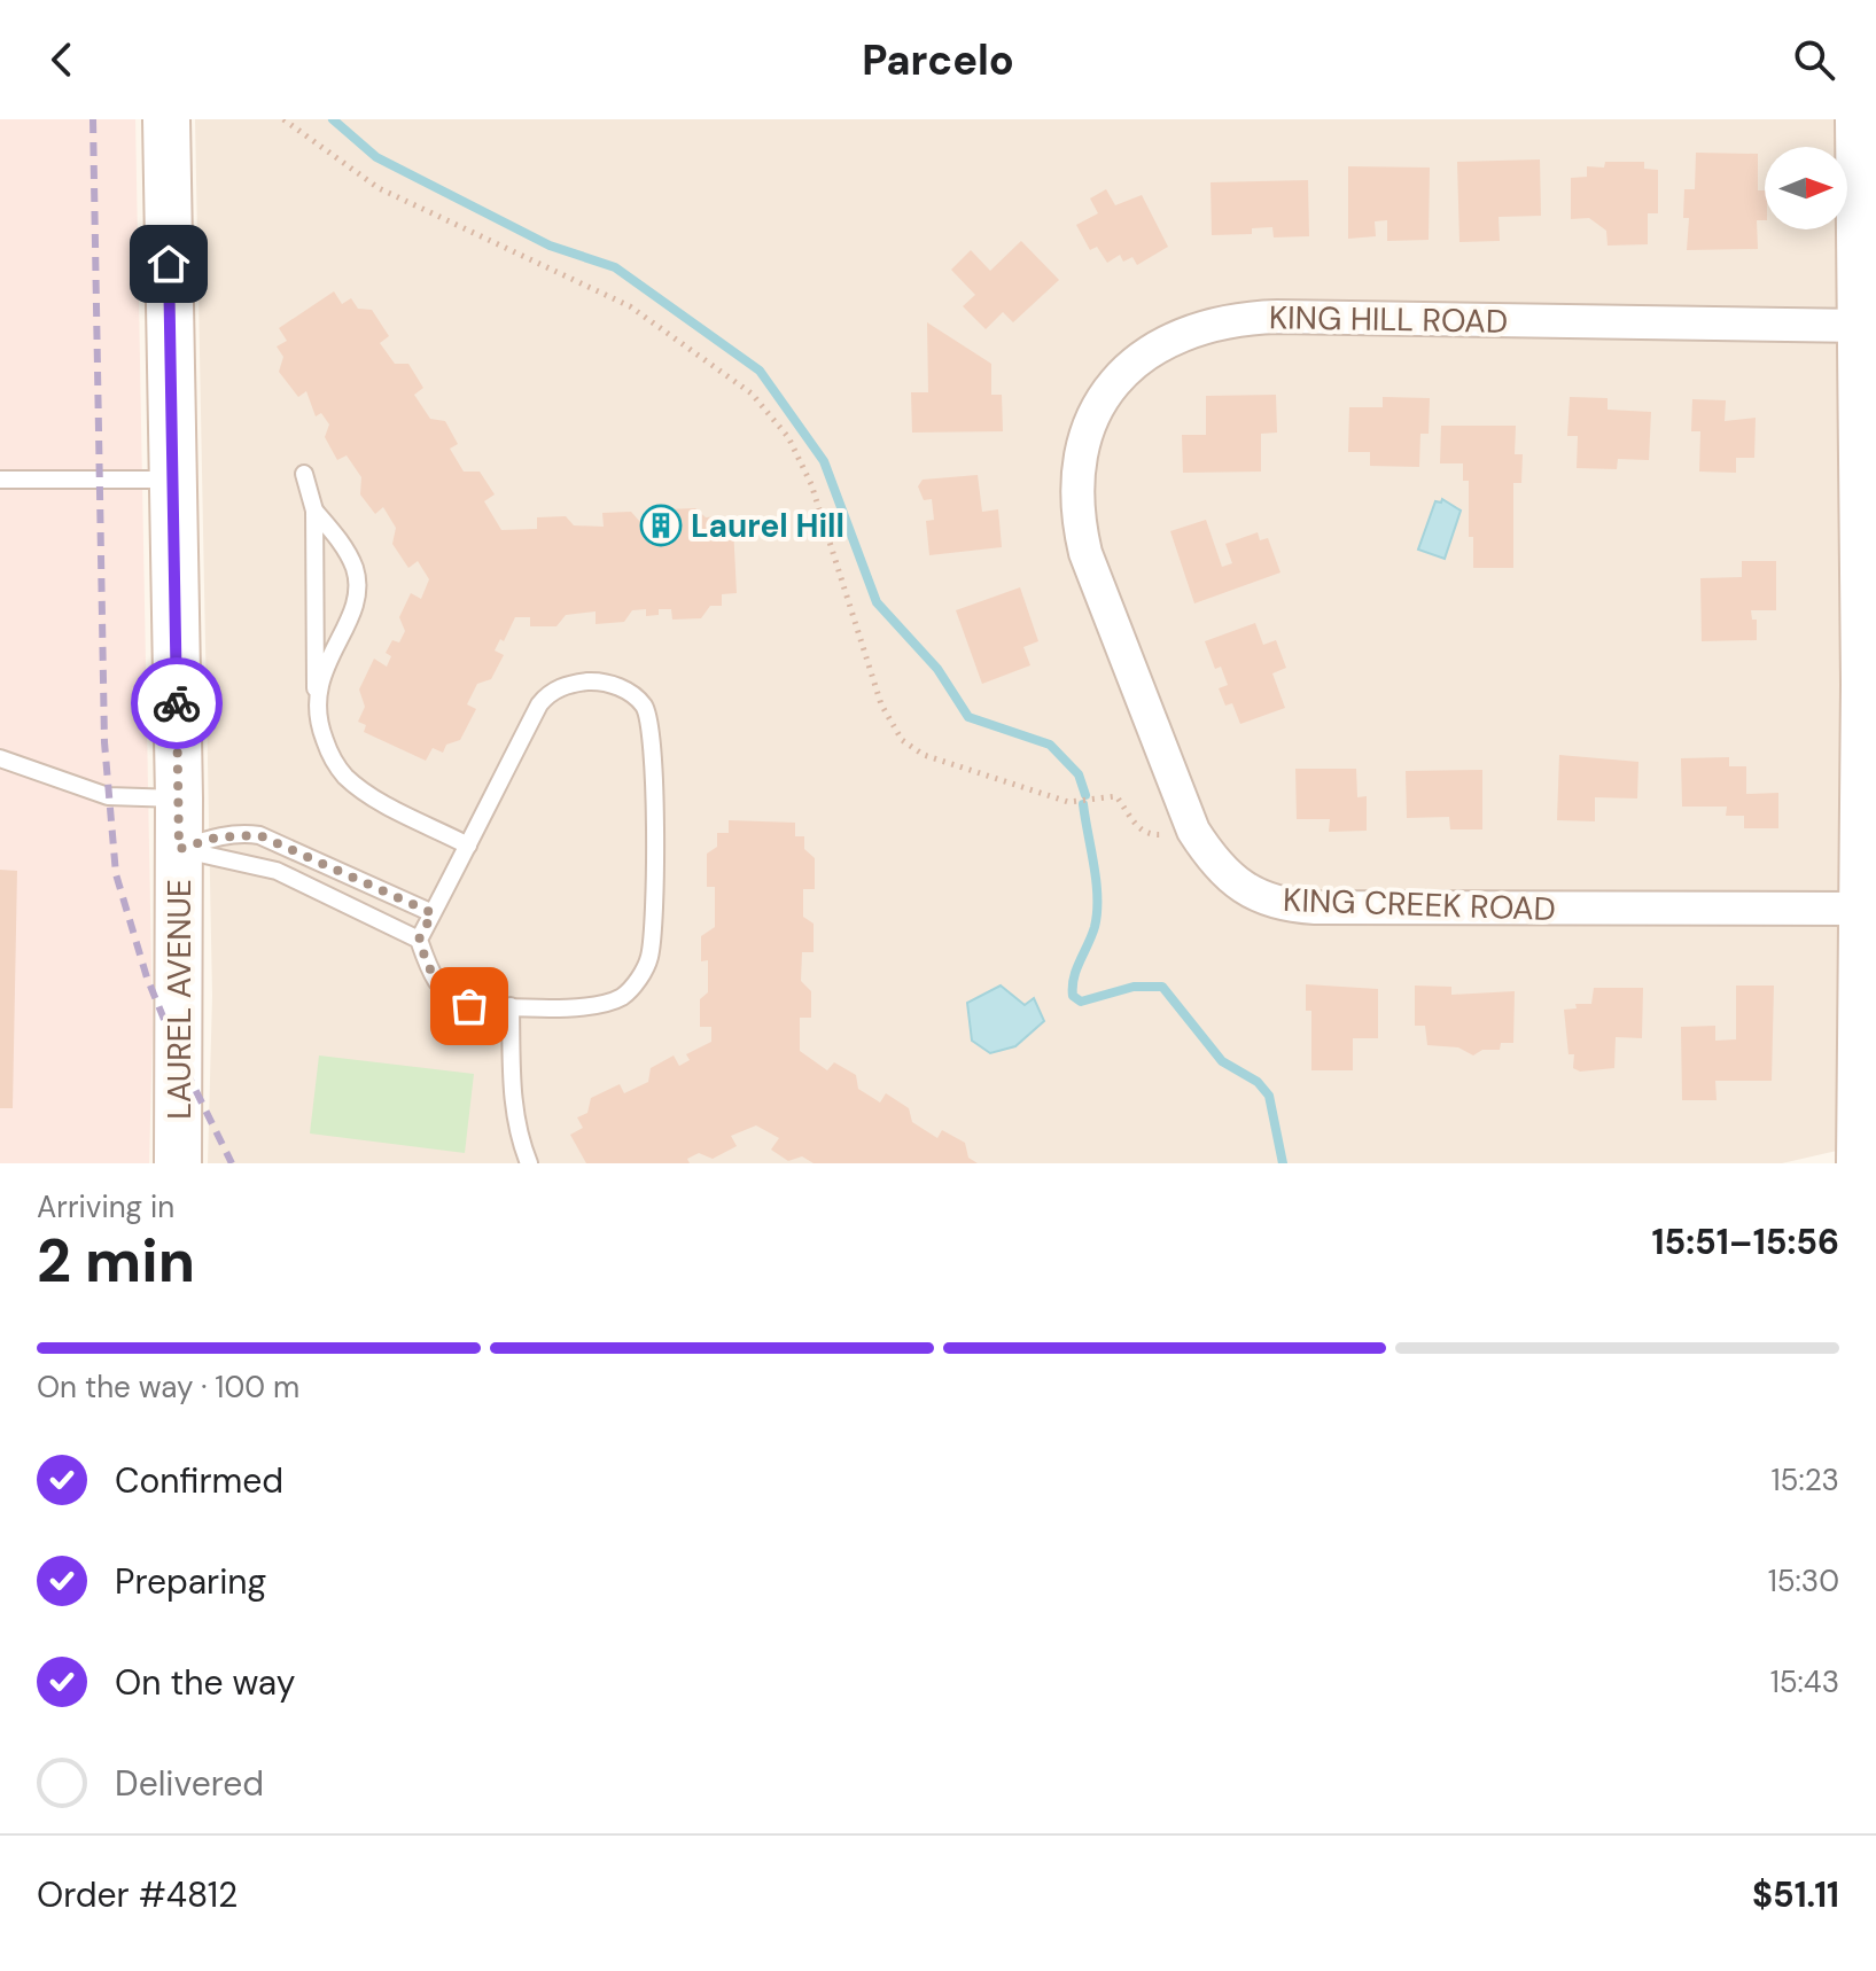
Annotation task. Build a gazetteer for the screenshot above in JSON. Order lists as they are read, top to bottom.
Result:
{
  "streets": {
    "street": ["KING HILL ROAD", "KING CREEK ROAD", "LAUREL AVENUE"]
  },
  "crossings": [
    ["KING HILL ROAD", "KING CREEK ROAD"]
  ],
  "places": {
    "building": ["Laurel Hill"]
  },
  "north": "right",
  "page": {
    "header": "Parcelo",
    "heading": ["2 min", "Arriving in", "15:51–15:56"],
    "panel": ["Order #4812", "$51.11"],
    "bar": "On the way · 100 m",
    "list": [
      ["Confirmed", "15:23"],
      ["Preparing", "15:30"],
      ["On the way", "15:43"],
      "Delivered"
    ]
  }
}
